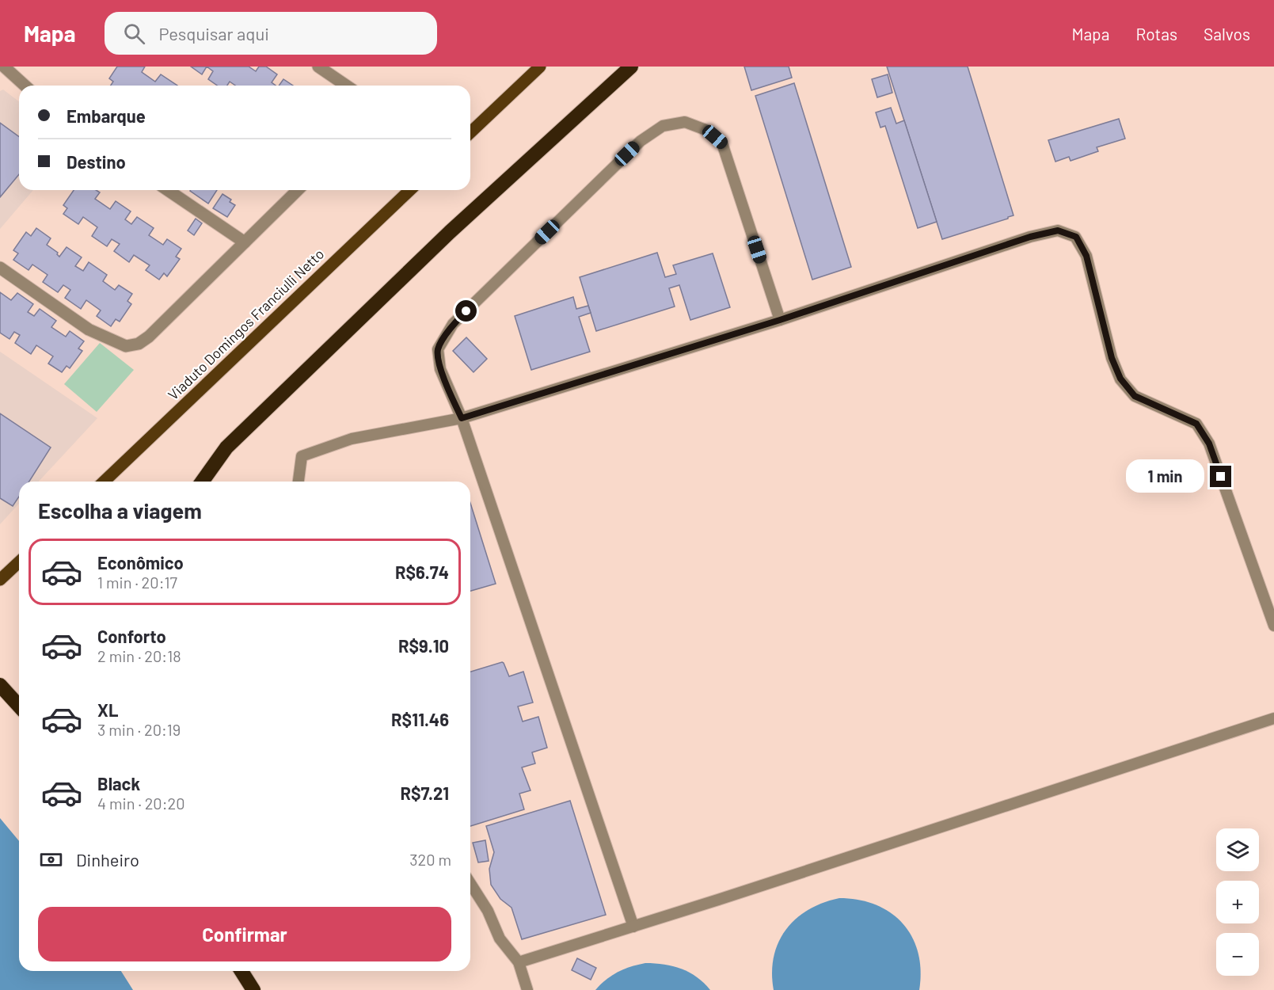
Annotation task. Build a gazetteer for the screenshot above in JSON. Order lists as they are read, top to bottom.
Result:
{
  "streets": {
    "main road": ["Viaduto Domingos Franciulli Netto"]
  },
  "page": {
    "header": "Mapa",
    "search": "Pesquisar aqui",
    "nav": ["Mapa", "Rotas", "Salvos"],
    "banner": ["Embarque", "Destino"],
    "bubble": "1 min",
    "heading": "Escolha a viagem",
    "list": [
      {
        "name": "Econômico",
        "note": "1 min · 20:17",
        "value": "R$6.74"
      },
      {
        "name": "Conforto",
        "note": "2 min · 20:18",
        "value": "R$9.10"
      },
      {
        "name": "XL",
        "note": "3 min · 20:19",
        "value": "R$11.46"
      },
      {
        "name": "Black",
        "note": "4 min · 20:20",
        "value": "R$7.21"
      }
    ],
    "map_buttons": ["+", "−"],
    "pay": ["Dinheiro", "320 m"],
    "buttons": "Confirmar"
  }
}
